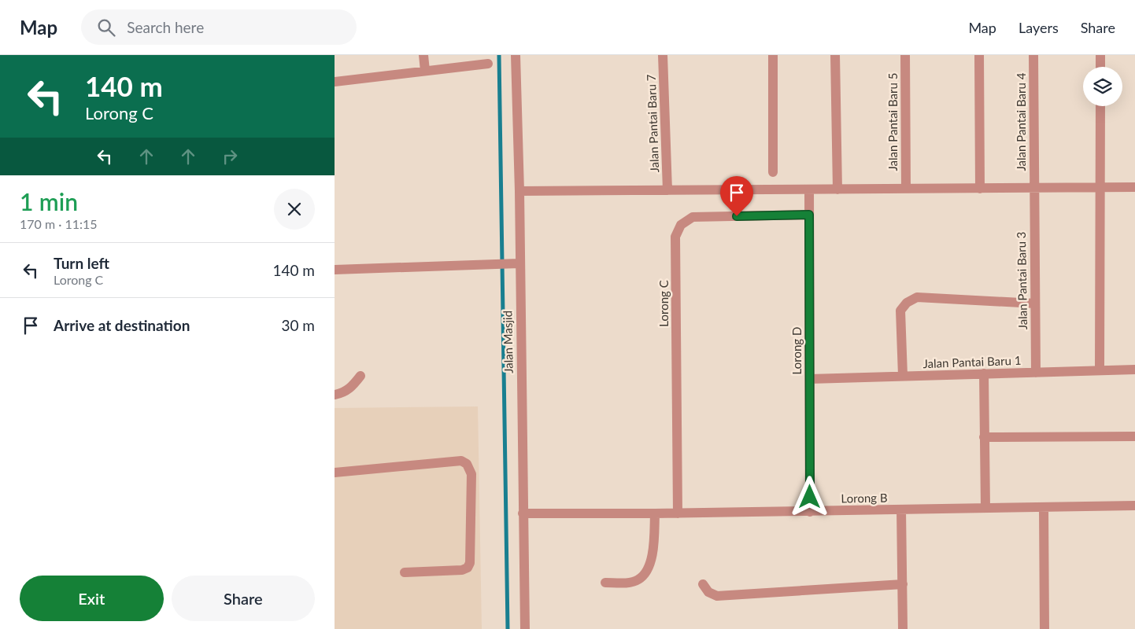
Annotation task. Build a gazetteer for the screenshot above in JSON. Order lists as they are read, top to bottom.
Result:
{
  "streets": {
    "street": [
      "Jalan Pantai Baru 5",
      "Jalan Pantai Baru 4",
      "Jalan Pantai Baru 7",
      "Jalan Pantai Baru 3",
      "Lorong C",
      "Jalan Masjid",
      "Lorong D",
      "Jalan Pantai Baru 1",
      "Lorong B"
    ]
  },
  "crossings": [
    ["Jalan Pantai Baru 4", "Jalan Pantai Baru 3"],
    ["Jalan Pantai Baru 3", "Jalan Pantai Baru 1"],
    ["Lorong C", "Lorong D"],
    ["Lorong C", "Lorong B"],
    ["Jalan Masjid", "Lorong B"],
    ["Lorong D", "Jalan Pantai Baru 1"],
    ["Lorong D", "Lorong B"]
  ],
  "page": {
    "header": "Map",
    "search": "Search here",
    "nav": ["Map", "Layers", "Share"],
    "turn": ["140 m", "Lorong C"],
    "heading": ["1 min", "170 m · 11:15"],
    "list": [
      {
        "name": "Turn left",
        "note": "Lorong C",
        "value": "140 m"
      },
      {
        "name": "Arrive at destination",
        "value": "30 m"
      }
    ],
    "buttons": ["Exit", "Share"]
  }
}
